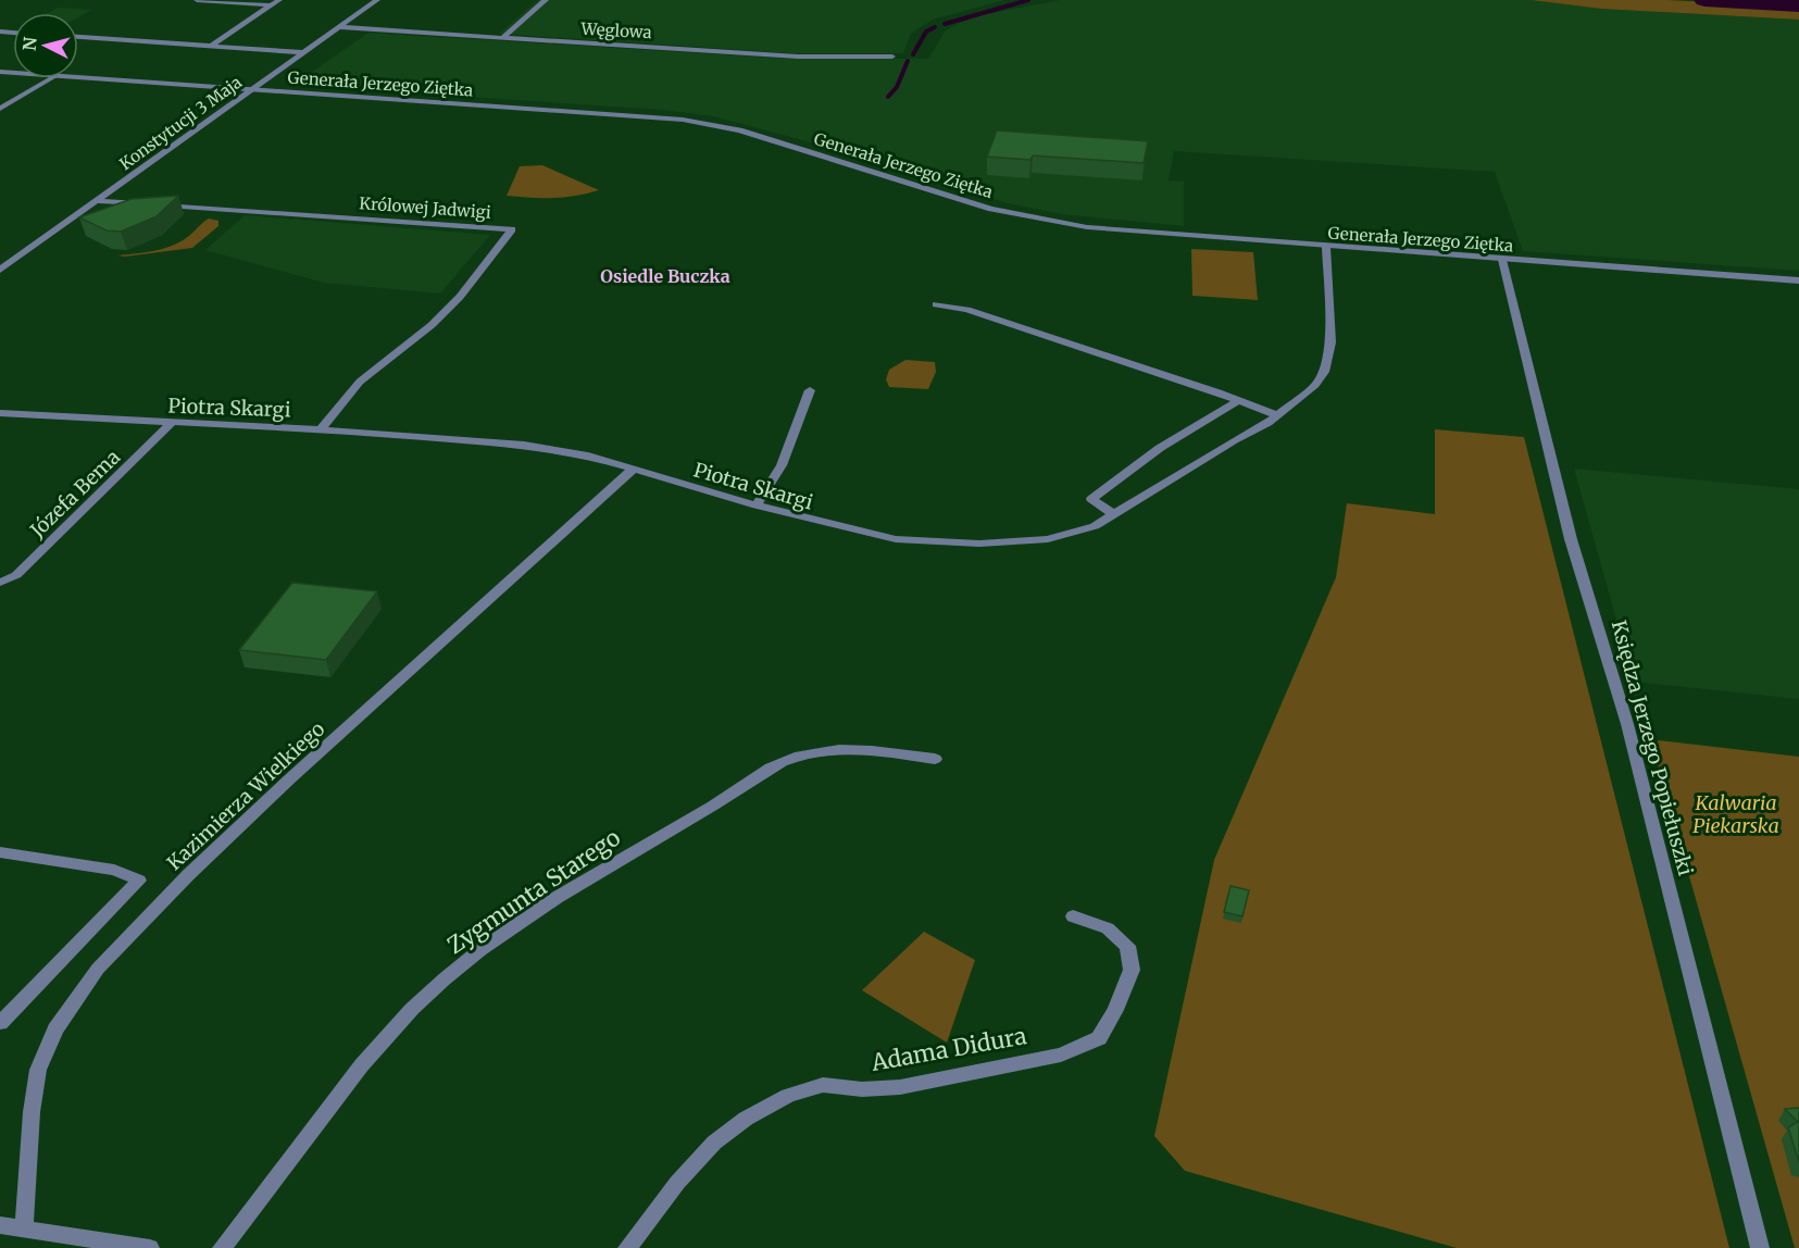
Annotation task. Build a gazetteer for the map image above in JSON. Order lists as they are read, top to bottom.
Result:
{
  "streets": {
    "street": [
      "Węglowa",
      "Generała Jerzego Ziętka",
      "Konstytucji 3 Maja",
      "Królowej Jadwigi",
      "Piotra Skargi",
      "Józefa Bema",
      "Księdza Jerzego Popiełuszki",
      "Kazimierza Wielkiego",
      "Zygmunta Starego",
      "Adama Didura"
    ]
  },
  "crossings": [
    ["Węglowa", "Konstytucji 3 Maja"],
    ["Generała Jerzego Ziętka", "Konstytucji 3 Maja"],
    ["Generała Jerzego Ziętka", "Piotra Skargi"],
    ["Generała Jerzego Ziętka", "Księdza Jerzego Popiełuszki"],
    ["Królowej Jadwigi", "Piotra Skargi"],
    ["Piotra Skargi", "Józefa Bema"],
    ["Piotra Skargi", "Kazimierza Wielkiego"]
  ],
  "districts": ["Osiedle Buczka"],
  "parks": ["Kalwaria Piekarska"],
  "north": "left"
}
